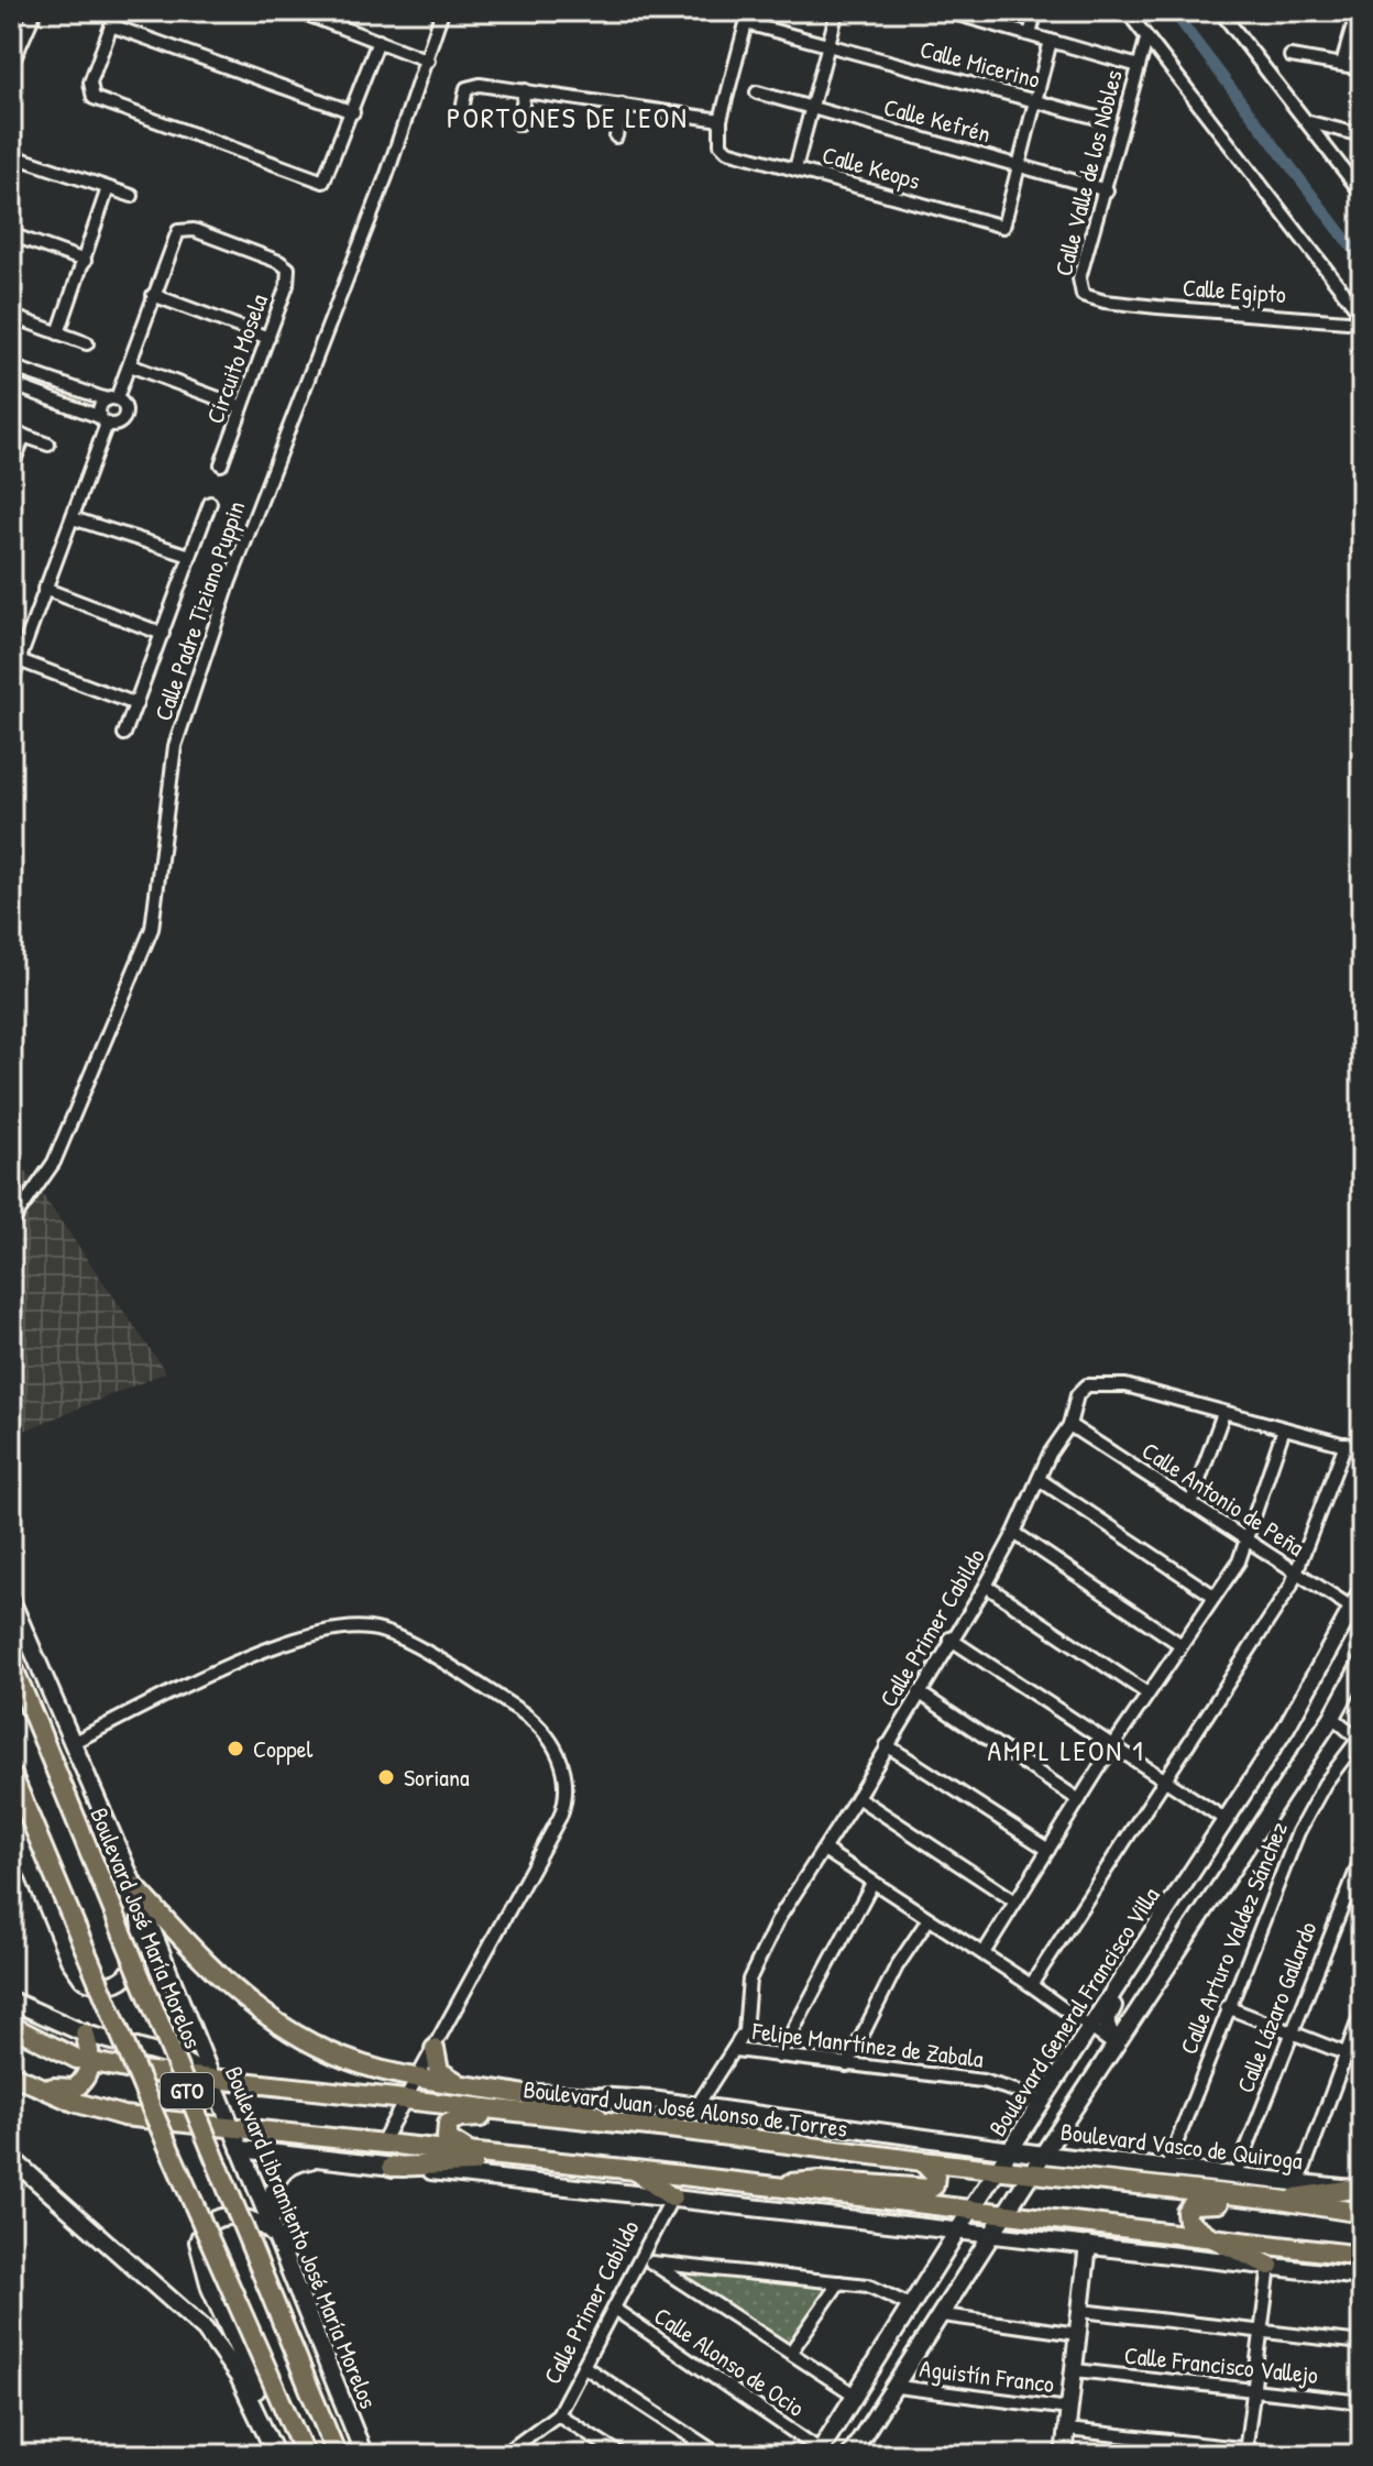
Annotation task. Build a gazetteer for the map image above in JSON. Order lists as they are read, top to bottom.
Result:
{
  "streets": {
    "main road": ["Boulevard José María Morelos", "GTO", "Boulevard Juan José Alonso de Torres"],
    "street": [
      "Calle Micerino",
      "Calle Kefrén",
      "Calle Keops",
      "Calle Valle de los Nobles",
      "Calle Egipto",
      "Circuito Mosela",
      "Calle Padre Tiziano Puppin",
      "Calle Antonio de Peña",
      "Calle Primer Cabildo",
      "Calle Arturo Valdez Sánchez",
      "Calle Lázaro Gallardo",
      "Boulevard General Francisco Villa",
      "Felipe Manrtínez de Zabala",
      "Boulevard Vasco de Quiroga",
      "Boulevard Libramiento José María Morelos",
      "Calle Alonso de Ocio",
      "Calle Francisco Vallejo",
      "Aguistín Franco"
    ]
  },
  "crossings": [
    ["Calle Kefrén", "Calle Keops"],
    ["Calle Kefrén", "Calle Valle de los Nobles"],
    ["Calle Valle de los Nobles", "Calle Egipto"],
    ["Calle Antonio de Peña", "Calle Primer Cabildo"],
    ["Calle Antonio de Peña", "Boulevard General Francisco Villa"],
    ["Calle Primer Cabildo", "Felipe Manrtínez de Zabala"],
    ["Calle Primer Cabildo", "Boulevard Vasco de Quiroga"],
    ["Calle Primer Cabildo", "Calle Alonso de Ocio"],
    ["Calle Arturo Valdez Sánchez", "Boulevard Vasco de Quiroga"],
    ["Calle Lázaro Gallardo", "Boulevard Vasco de Quiroga"],
    ["Boulevard General Francisco Villa", "Felipe Manrtínez de Zabala"],
    ["Boulevard General Francisco Villa", "Boulevard Juan José Alonso de Torres"],
    ["Boulevard General Francisco Villa", "Boulevard Vasco de Quiroga"],
    ["Boulevard General Francisco Villa", "Calle Alonso de Ocio"],
    ["Boulevard Juan José Alonso de Torres", "Boulevard Libramiento José María Morelos"]
  ],
  "districts": ["PORTONES DE LEON", "AMPL LEON 1"],
  "places": ["Coppel", "Soriana"]
}
